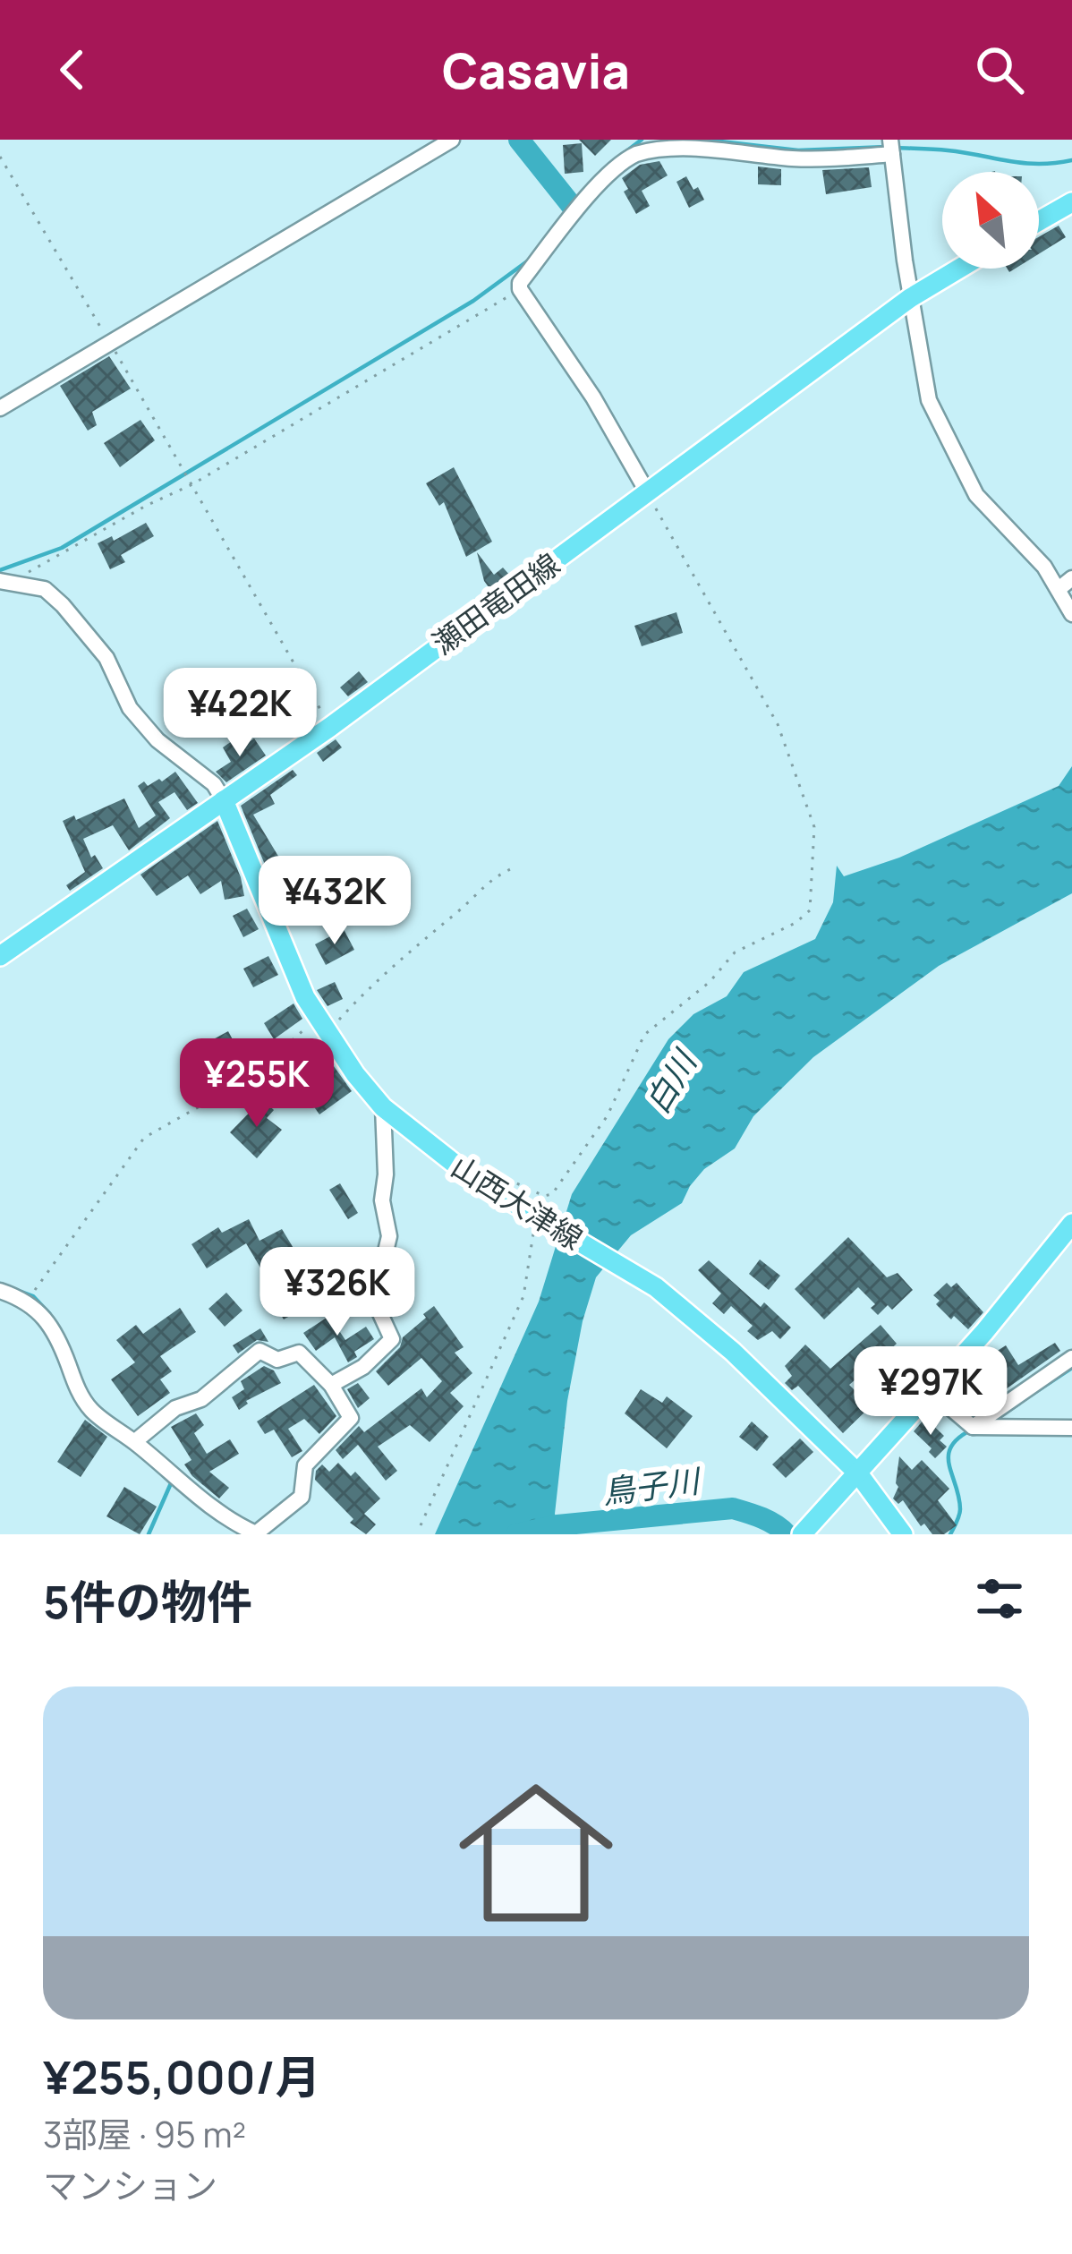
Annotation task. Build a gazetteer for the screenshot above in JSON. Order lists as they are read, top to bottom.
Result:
{
  "streets": {
    "main road": ["瀬田竜田線", "山西大津線"]
  },
  "crossings": [
    ["瀬田竜田線", "山西大津線"]
  ],
  "water": ["白川", "鳥子川"],
  "north": "top left",
  "page": {
    "header": "Casavia",
    "price": [
      "¥422K",
      "¥432K",
      "¥255K",
      "¥326K",
      "¥297K"
    ],
    "heading": "5件の物件",
    "list": [
      {
        "name": "¥255,000/月",
        "note": "3部屋 · 95 m² · マンション"
      }
    ]
  }
}
